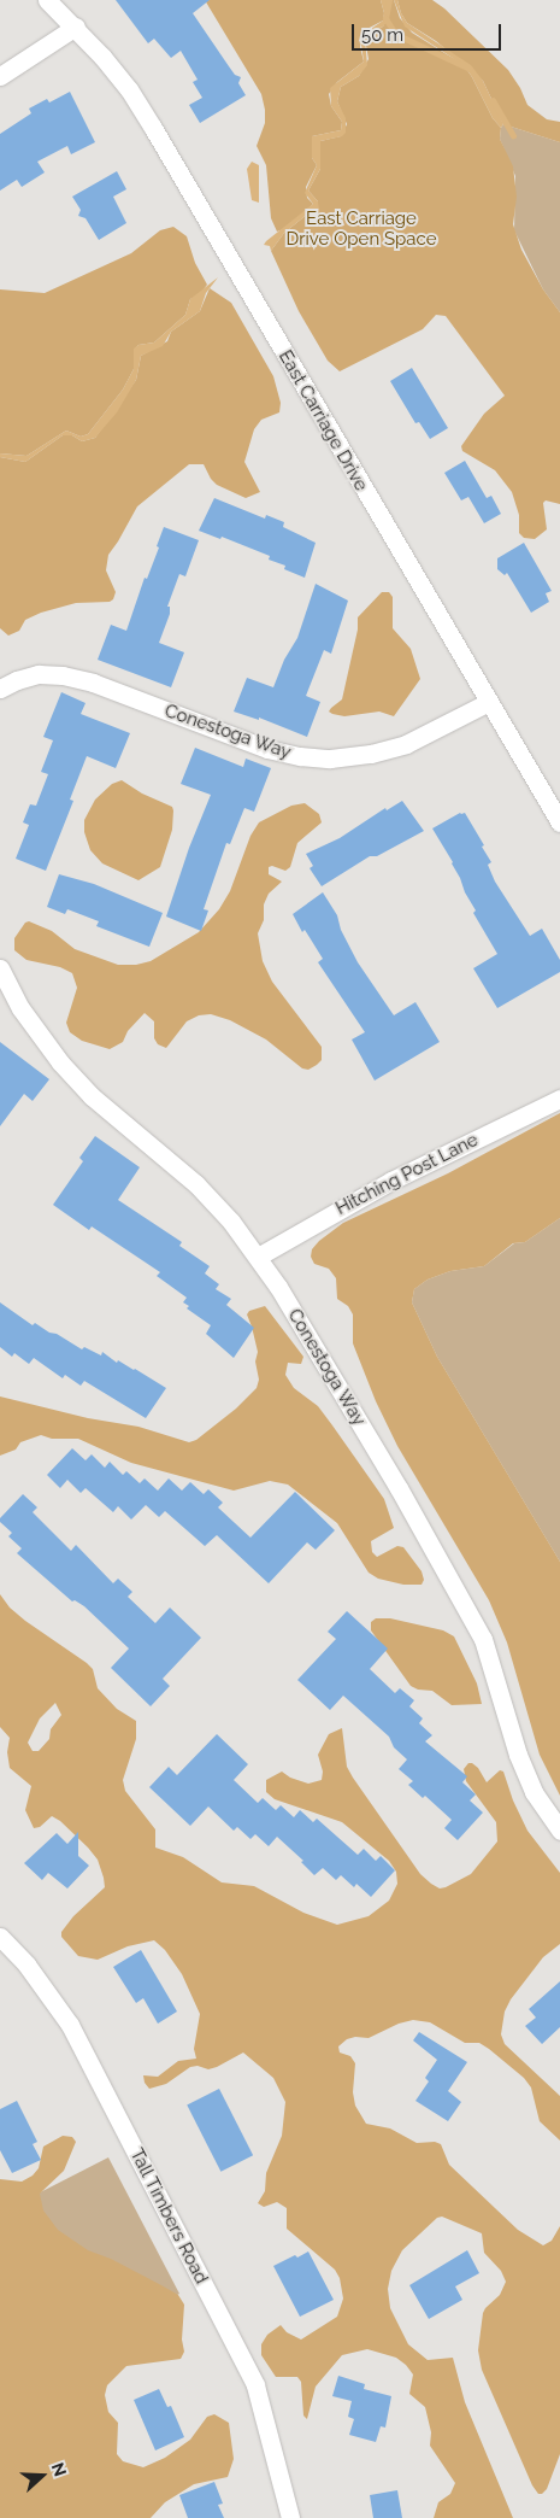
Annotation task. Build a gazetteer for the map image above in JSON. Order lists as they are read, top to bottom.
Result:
{
  "streets": {
    "street": [
      "East Carriage Drive",
      "Conestoga Way",
      "Hitching Post Lane",
      "Tall Timbers Road"
    ]
  },
  "crossings": [
    ["East Carriage Drive", "Conestoga Way"],
    ["Conestoga Way", "Hitching Post Lane"]
  ],
  "parks": ["East Carriage Drive Open Space"],
  "scale_bar": "50 m",
  "north": "right"
}
